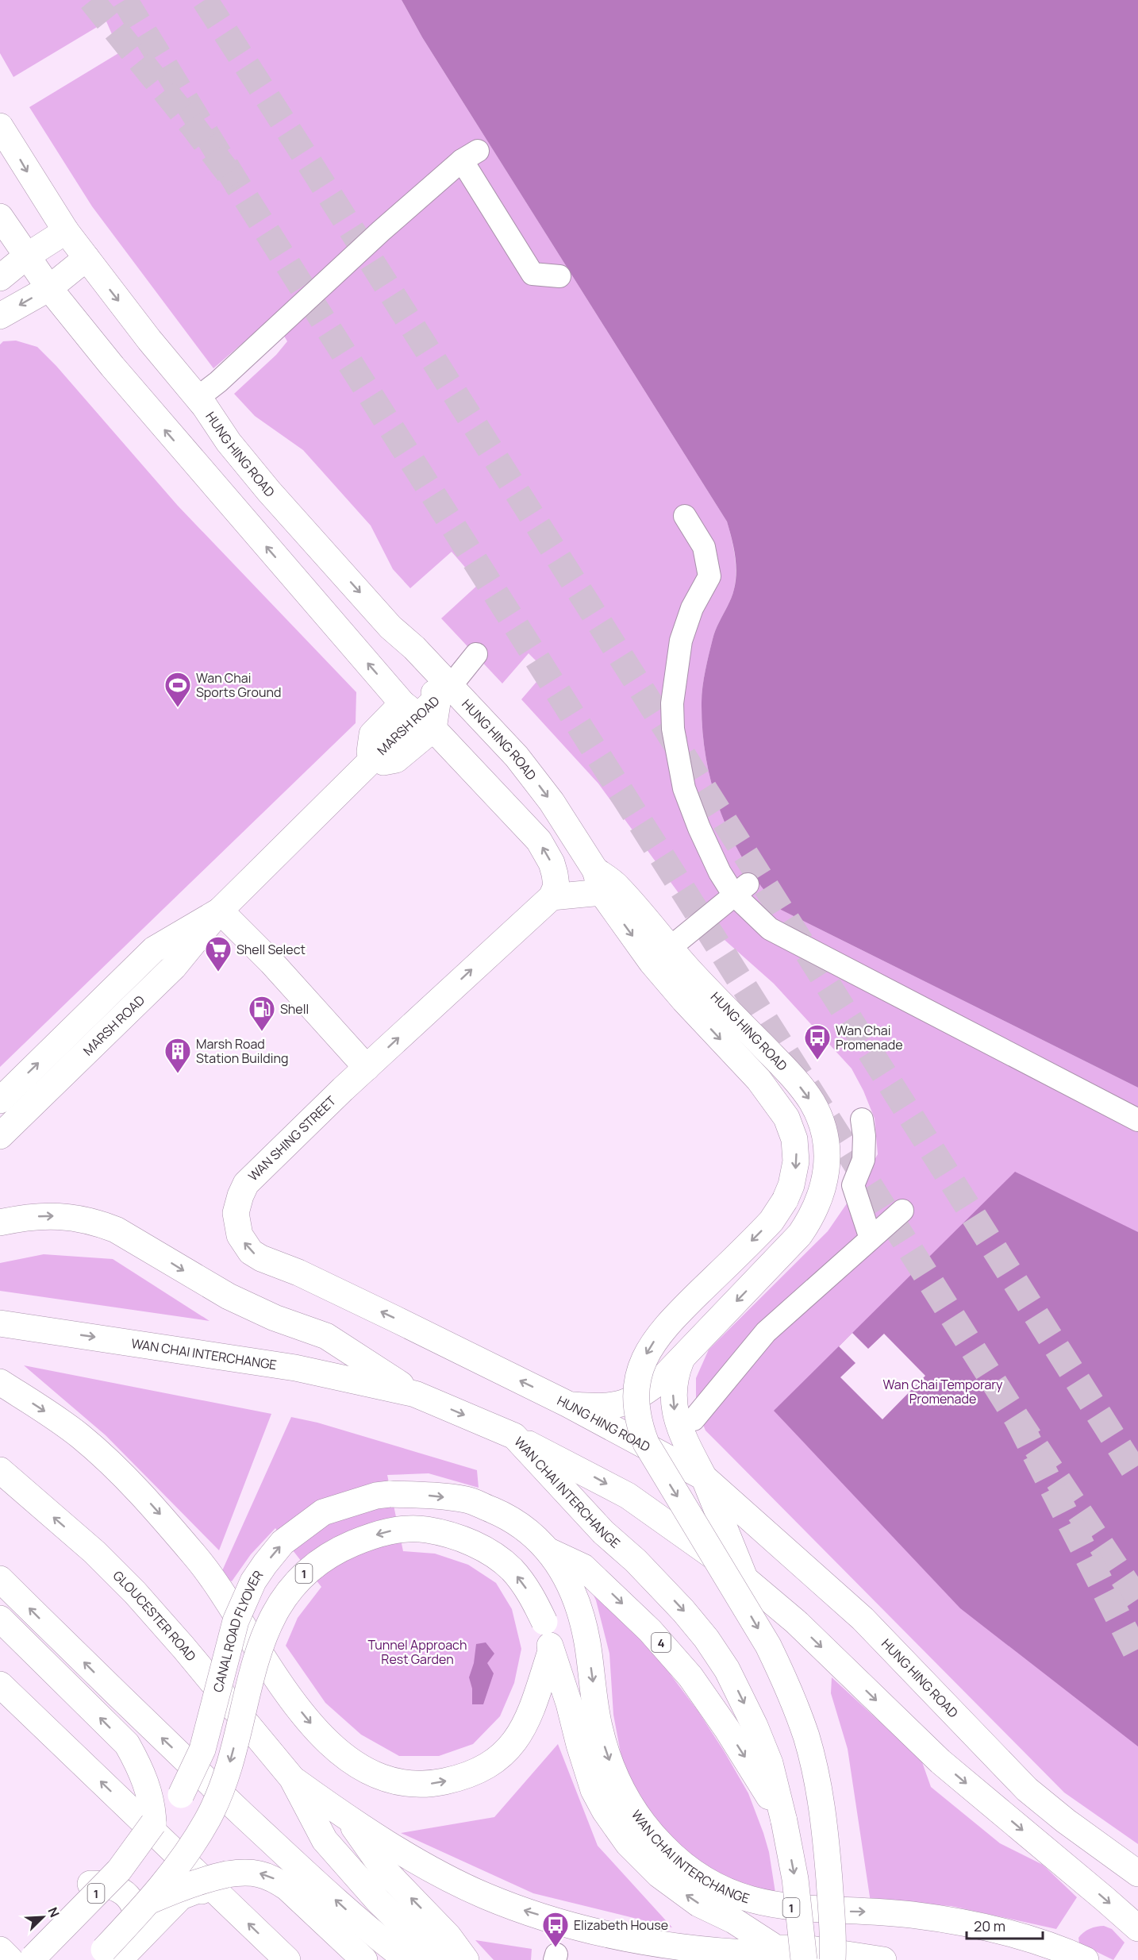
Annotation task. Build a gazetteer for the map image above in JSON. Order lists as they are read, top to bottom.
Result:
{
  "streets": {
    "main road": [
      "HUNG HING ROAD",
      "MARSH ROAD",
      "WAN SHING STREET",
      "WAN CHAI INTERCHANGE",
      "1",
      "GLOUCESTER ROAD",
      "CANAL ROAD FLYOVER",
      "4"
    ]
  },
  "crossings": [
    ["HUNG HING ROAD", "WAN SHING STREET"],
    ["WAN CHAI INTERCHANGE", "CANAL ROAD FLYOVER"],
    ["WAN CHAI INTERCHANGE", "4"],
    ["CANAL ROAD FLYOVER", "4"]
  ],
  "parks": ["Wan Chai Temporary Promenade", "Tunnel Approach Rest Garden"],
  "places": {
    "sports": ["Wan Chai Sports Ground"],
    "supermarket": ["Shell Select"],
    "fuel station": ["Shell"],
    "bus stop": ["Wan Chai Promenade", "Elizabeth House"],
    "building": ["Marsh Road Station Building"]
  },
  "scale_bar": "20 m",
  "north": "top right"
}
